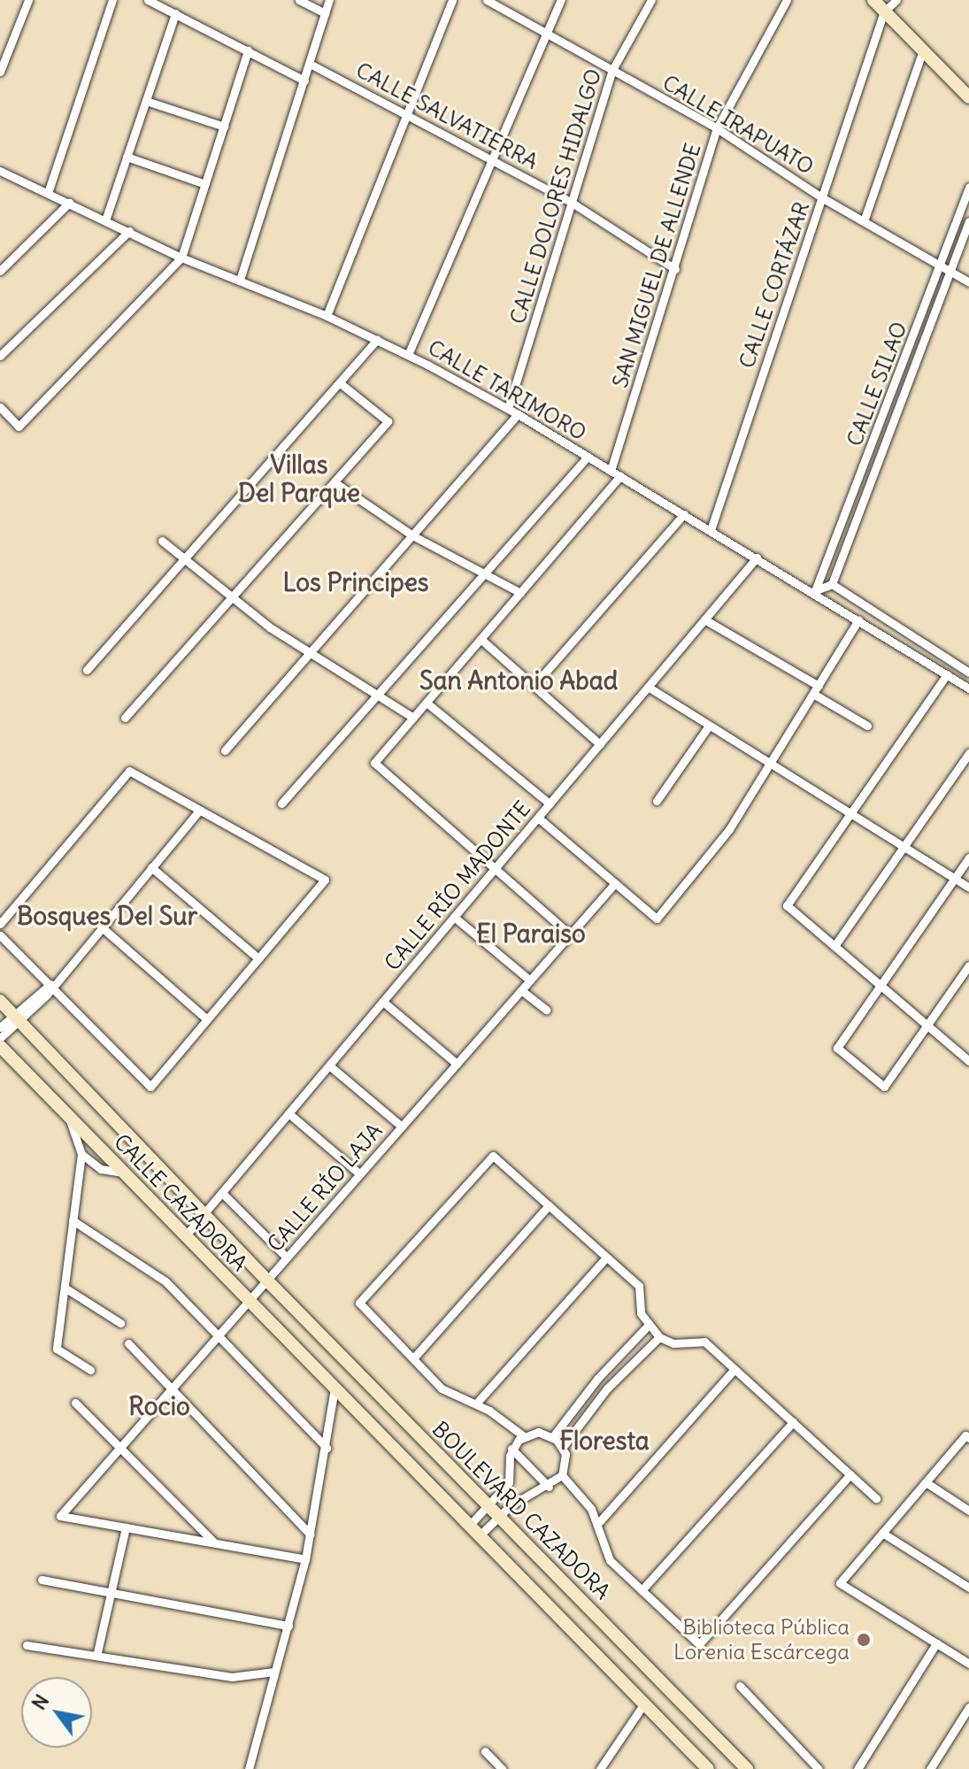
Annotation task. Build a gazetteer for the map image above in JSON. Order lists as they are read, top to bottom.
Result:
{
  "streets": {
    "street": [
      "CALLE SALVATIERRA",
      "CALLE IRAPUATO",
      "CALLE DOLORES HIDALGO",
      "SAN MIGUEL DE ALLENDE",
      "CALLE CORTÁZAR",
      "CALLE SILAO",
      "CALLE TARIMORO",
      "CALLE RÍO MADONTE",
      "CALLE RÍO LAJA",
      "CALLE CAZADORA",
      "BOULEVARD CAZADORA"
    ]
  },
  "crossings": [
    ["CALLE SALVATIERRA", "CALLE DOLORES HIDALGO"],
    ["CALLE SALVATIERRA", "SAN MIGUEL DE ALLENDE"],
    ["CALLE IRAPUATO", "CALLE DOLORES HIDALGO"],
    ["CALLE IRAPUATO", "SAN MIGUEL DE ALLENDE"],
    ["CALLE IRAPUATO", "CALLE CORTÁZAR"],
    ["CALLE IRAPUATO", "CALLE SILAO"],
    ["CALLE DOLORES HIDALGO", "CALLE TARIMORO"],
    ["SAN MIGUEL DE ALLENDE", "CALLE TARIMORO"],
    ["CALLE CORTÁZAR", "CALLE TARIMORO"],
    ["CALLE SILAO", "CALLE TARIMORO"],
    ["CALLE TARIMORO", "CALLE RÍO MADONTE"],
    ["CALLE RÍO MADONTE", "CALLE CAZADORA"],
    ["CALLE RÍO LAJA", "CALLE CAZADORA"],
    ["CALLE RÍO LAJA", "BOULEVARD CAZADORA"],
    ["CALLE CAZADORA", "BOULEVARD CAZADORA"]
  ],
  "districts": [
    "Villas Del Parque",
    "Los Principes",
    "San Antonio Abad",
    "Bosques Del Sur",
    "El Paraiso",
    "Rocio",
    "Floresta"
  ],
  "places": ["Biblioteca Pública Lorenia Escárcega"],
  "north": "top left"
}
